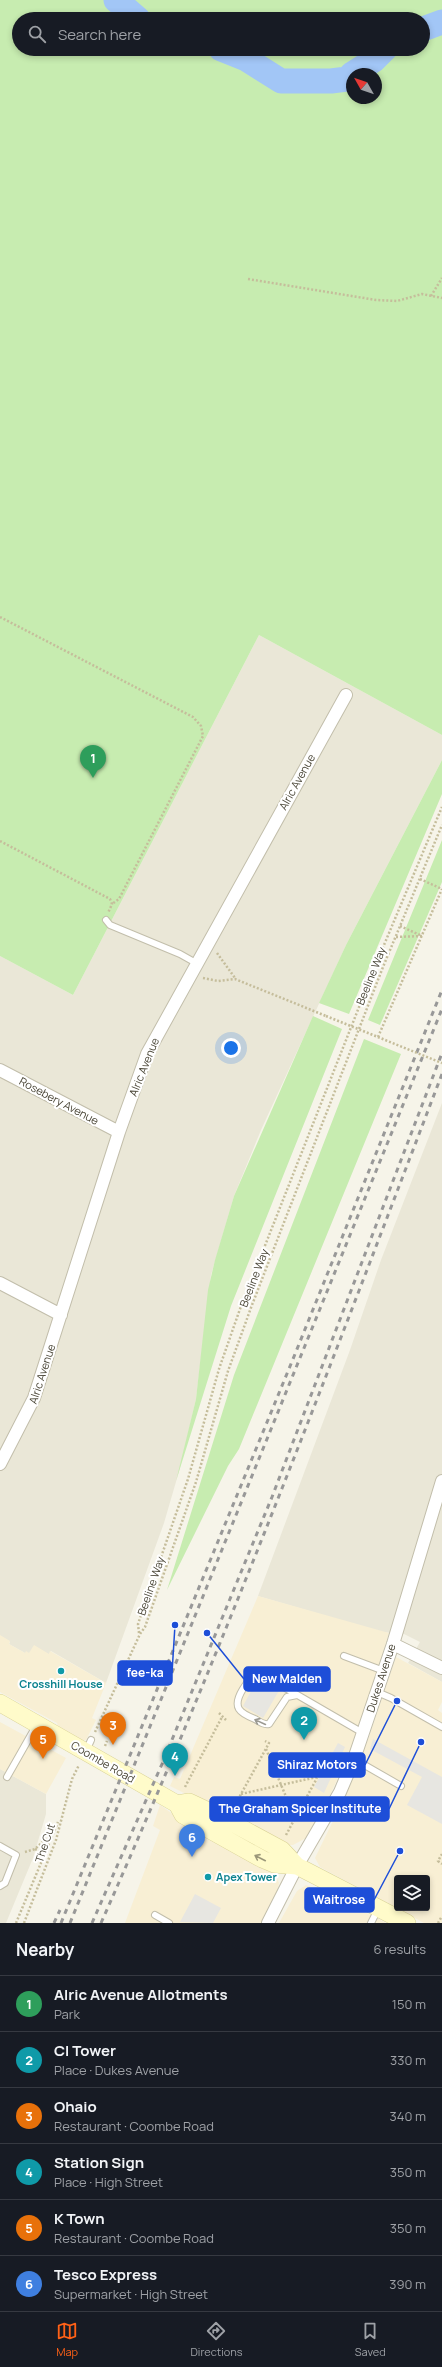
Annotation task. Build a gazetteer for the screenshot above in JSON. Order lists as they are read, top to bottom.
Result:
{
  "streets": {
    "main road": ["Coombe Road"],
    "street": ["Alric Avenue", "Rosebery Avenue", "Dukes Avenue"],
    "path": ["Beeline Way", "The Cut"]
  },
  "crossings": [
    ["Alric Avenue", "Rosebery Avenue"],
    ["Beeline Way", "Coombe Road"],
    ["Beeline Way", "The Cut"],
    ["Dukes Avenue", "Coombe Road"],
    ["Coombe Road", "The Cut"]
  ],
  "places": [
    "fee-ka",
    "New Malden",
    "Crosshill House",
    "Shiraz Motors",
    "The Graham Spicer Institute",
    "Waitrose",
    "Apex Tower"
  ],
  "north": "top left",
  "page": {
    "search": "Search here",
    "pins": [
      "1",
      "2",
      "3",
      "5",
      "4",
      "6"
    ],
    "heading": ["Nearby", "6 results"],
    "list": [
      {
        "mark": "1",
        "name": "Alric Avenue Allotments",
        "note": "Park",
        "value": "150 m"
      },
      {
        "mark": "2",
        "name": "CI Tower",
        "note": "Place · Dukes Avenue",
        "value": "330 m"
      },
      {
        "mark": "3",
        "name": "Ohaio",
        "note": "Restaurant · Coombe Road",
        "value": "340 m"
      },
      {
        "mark": "4",
        "name": "Station Sign",
        "note": "Place · High Street",
        "value": "350 m"
      },
      {
        "mark": "5",
        "name": "K Town",
        "note": "Restaurant · Coombe Road",
        "value": "350 m"
      },
      {
        "mark": "6",
        "name": "Tesco Express",
        "note": "Supermarket · High Street",
        "value": "390 m"
      }
    ],
    "nav": ["Map", "Directions", "Saved"]
  }
}
